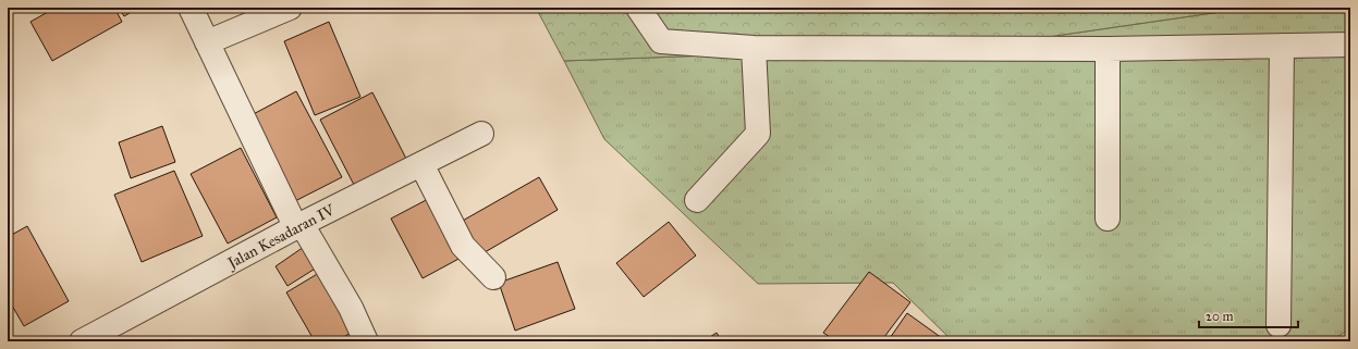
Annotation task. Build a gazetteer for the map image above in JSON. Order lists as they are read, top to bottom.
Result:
{
  "streets": {
    "street": ["Jalan Kesadaran IV"]
  },
  "scale_bar": "20 m"
}
